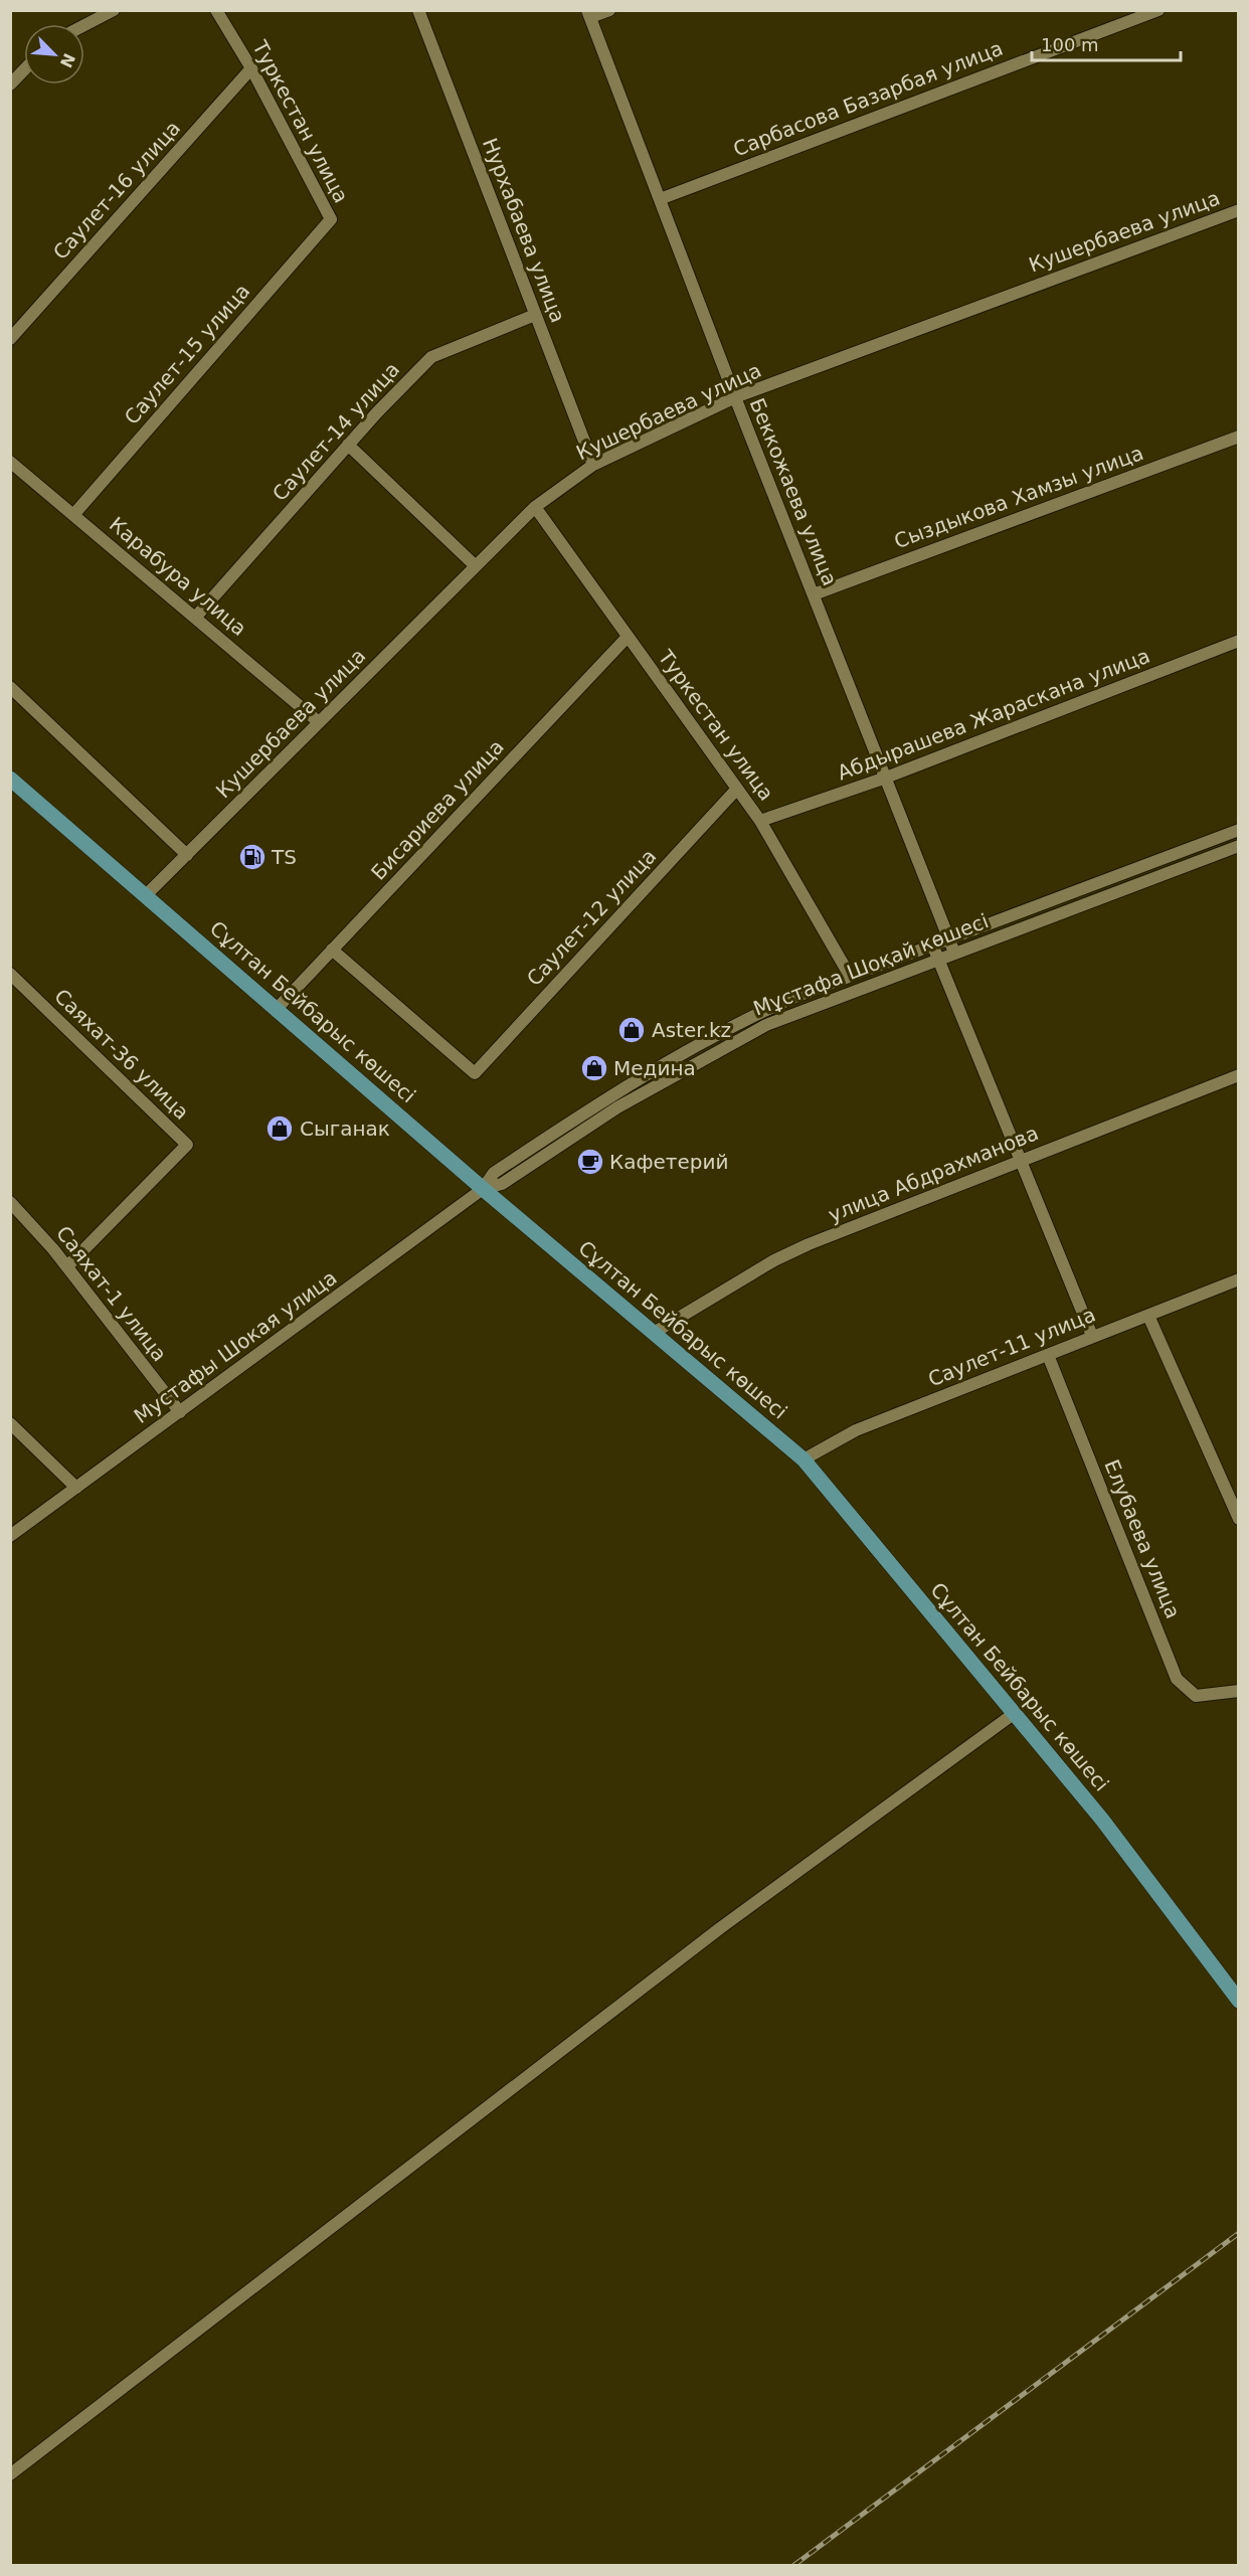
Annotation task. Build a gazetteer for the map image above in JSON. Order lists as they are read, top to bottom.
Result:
{
  "streets": {
    "main road": ["Сұлтан Бейбарыс көшесі"],
    "street": [
      "Сарбасова Базарбая улица",
      "Туркестан улица",
      "Саулет-16 улица",
      "Нурхабаева улица",
      "Кушербаева улица",
      "Саулет-15 улица",
      "Саулет-14 улица",
      "Беккожаева улица",
      "Сыздыкова Хамзы улица",
      "Карабура улица",
      "Абдырашева Жараскана улица",
      "Бисариева улица",
      "Саулет-12 улица",
      "Мұстафа Шоқай көшесі",
      "Саяхат-36 улица",
      "улица Абдрахманова",
      "Саяхат-1 улица",
      "Мустафы Шокая улица",
      "Саулет-11 улица",
      "Елубаева улица"
    ]
  },
  "crossings": [
    ["Сарбасова Базарбая улица", "Беккожаева улица"],
    ["Туркестан улица", "Саулет-16 улица"],
    ["Туркестан улица", "Кушербаева улица"],
    ["Туркестан улица", "Саулет-15 улица"],
    ["Туркестан улица", "Абдырашева Жараскана улица"],
    ["Туркестан улица", "Бисариева улица"],
    ["Туркестан улица", "Саулет-12 улица"],
    ["Туркестан улица", "Мұстафа Шоқай көшесі"],
    ["Нурхабаева улица", "Кушербаева улица"],
    ["Нурхабаева улица", "Саулет-14 улица"],
    ["Кушербаева улица", "Беккожаева улица"],
    ["Кушербаева улица", "Карабура улица"],
    ["Кушербаева улица", "Сұлтан Бейбарыс көшесі"],
    ["Саулет-15 улица", "Карабура улица"],
    ["Саулет-14 улица", "Карабура улица"],
    ["Беккожаева улица", "Сыздыкова Хамзы улица"],
    ["Беккожаева улица", "Абдырашева Жараскана улица"],
    ["Беккожаева улица", "Мұстафа Шоқай көшесі"],
    ["Бисариева улица", "Саулет-12 улица"],
    ["Бисариева улица", "Сұлтан Бейбарыс көшесі"],
    ["Мұстафа Шоқай көшесі", "Сұлтан Бейбарыс көшесі"],
    ["Мұстафа Шоқай көшесі", "Мустафы Шокая улица"],
    ["Сұлтан Бейбарыс көшесі", "улица Абдрахманова"],
    ["Сұлтан Бейбарыс көшесі", "Мустафы Шокая улица"],
    ["Сұлтан Бейбарыс көшесі", "Саулет-11 улица"],
    ["Саяхат-36 улица", "Саяхат-1 улица"],
    ["Саяхат-1 улица", "Мустафы Шокая улица"],
    ["Саулет-11 улица", "Елубаева улица"]
  ],
  "places": {
    "fuel station": ["TS"],
    "shop": ["Aster.kz", "Медина", "Сыганак"],
    "cafe": ["Кафетерий"]
  },
  "scale_bar": "100 m",
  "north": "bottom right"
}
